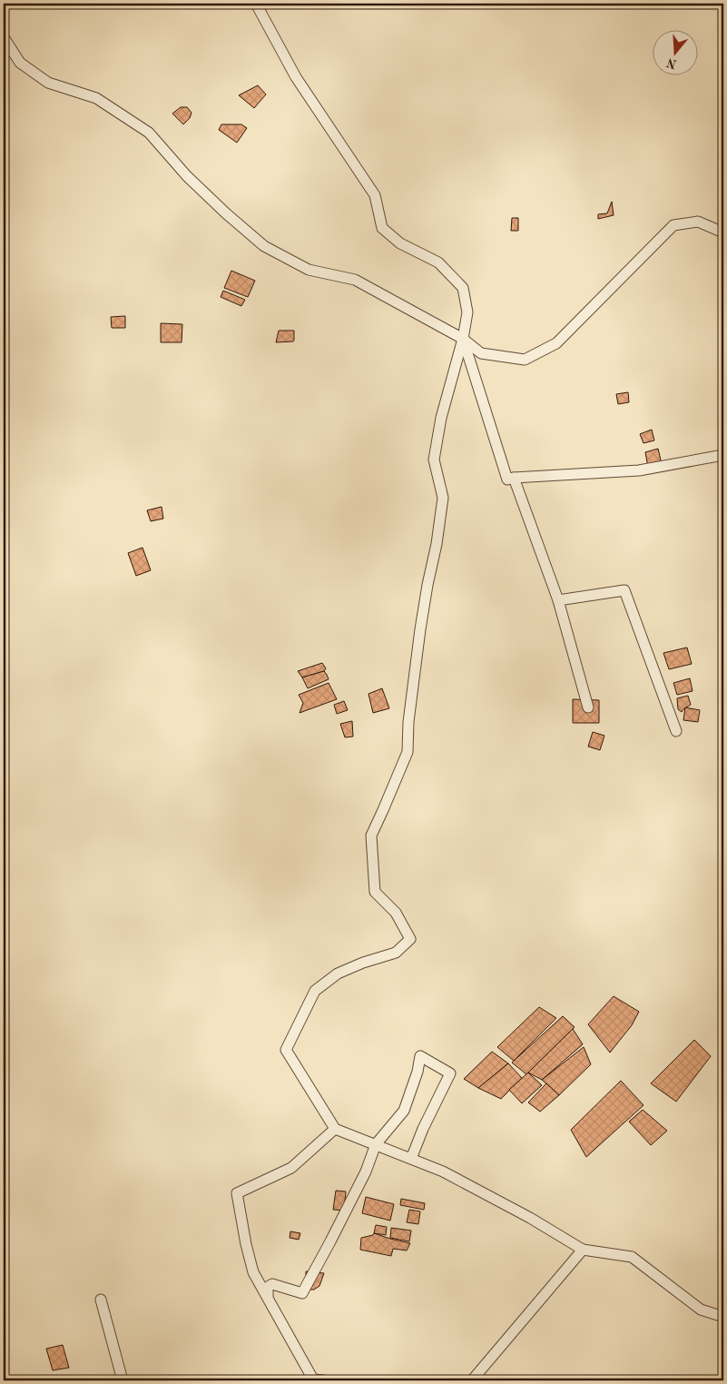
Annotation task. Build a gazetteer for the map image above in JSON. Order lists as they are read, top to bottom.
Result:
{
  "north": "bottom"
}
